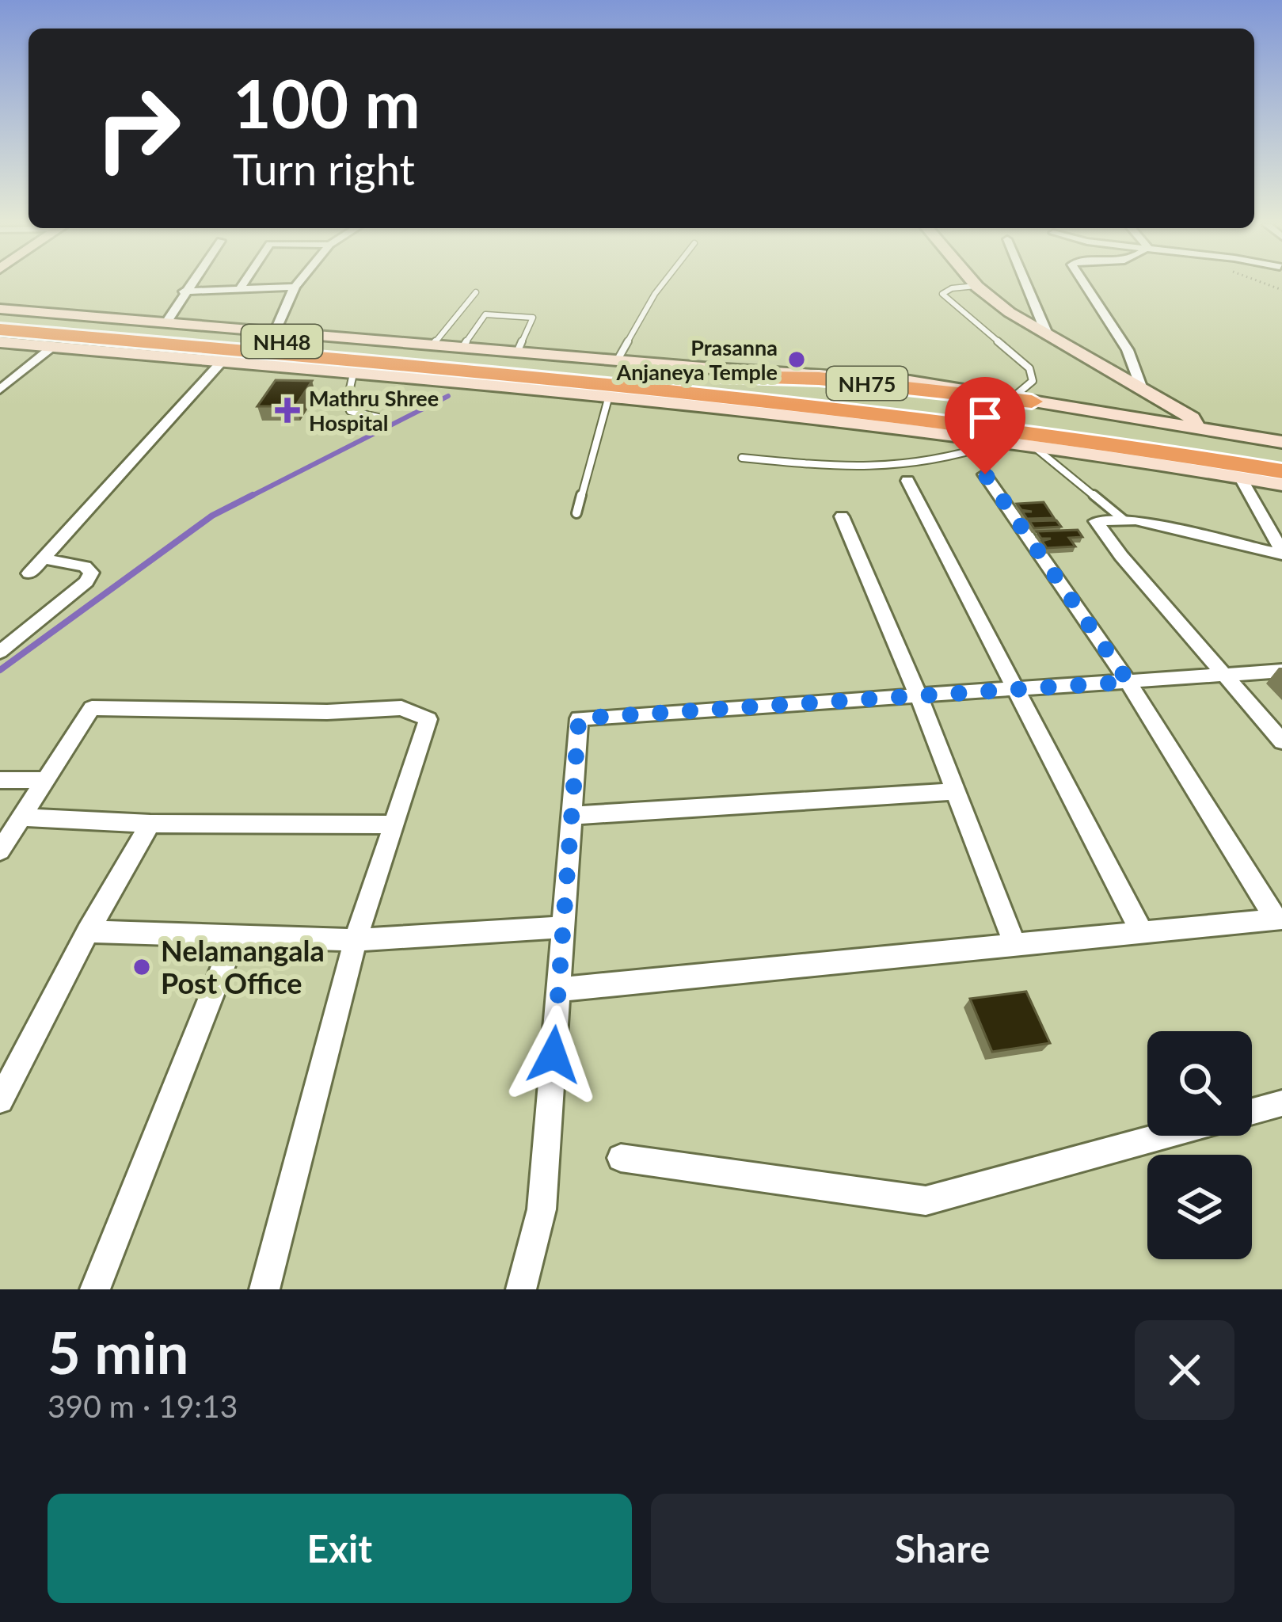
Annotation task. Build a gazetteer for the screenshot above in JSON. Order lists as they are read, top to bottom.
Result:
{
  "streets": {
    "highway": ["NH48", "NH75"]
  },
  "crossings": [
    ["NH48", "NH75"]
  ],
  "places": {
    "other": ["Prasanna Anjaneya Temple", "Nelamangala Post Office"],
    "health": ["Mathru Shree Hospital"]
  },
  "page": {
    "turn": ["100 m", "Turn right"],
    "heading": ["5 min", "390 m · 19:13"],
    "buttons": ["Exit", "Share"]
  }
}
